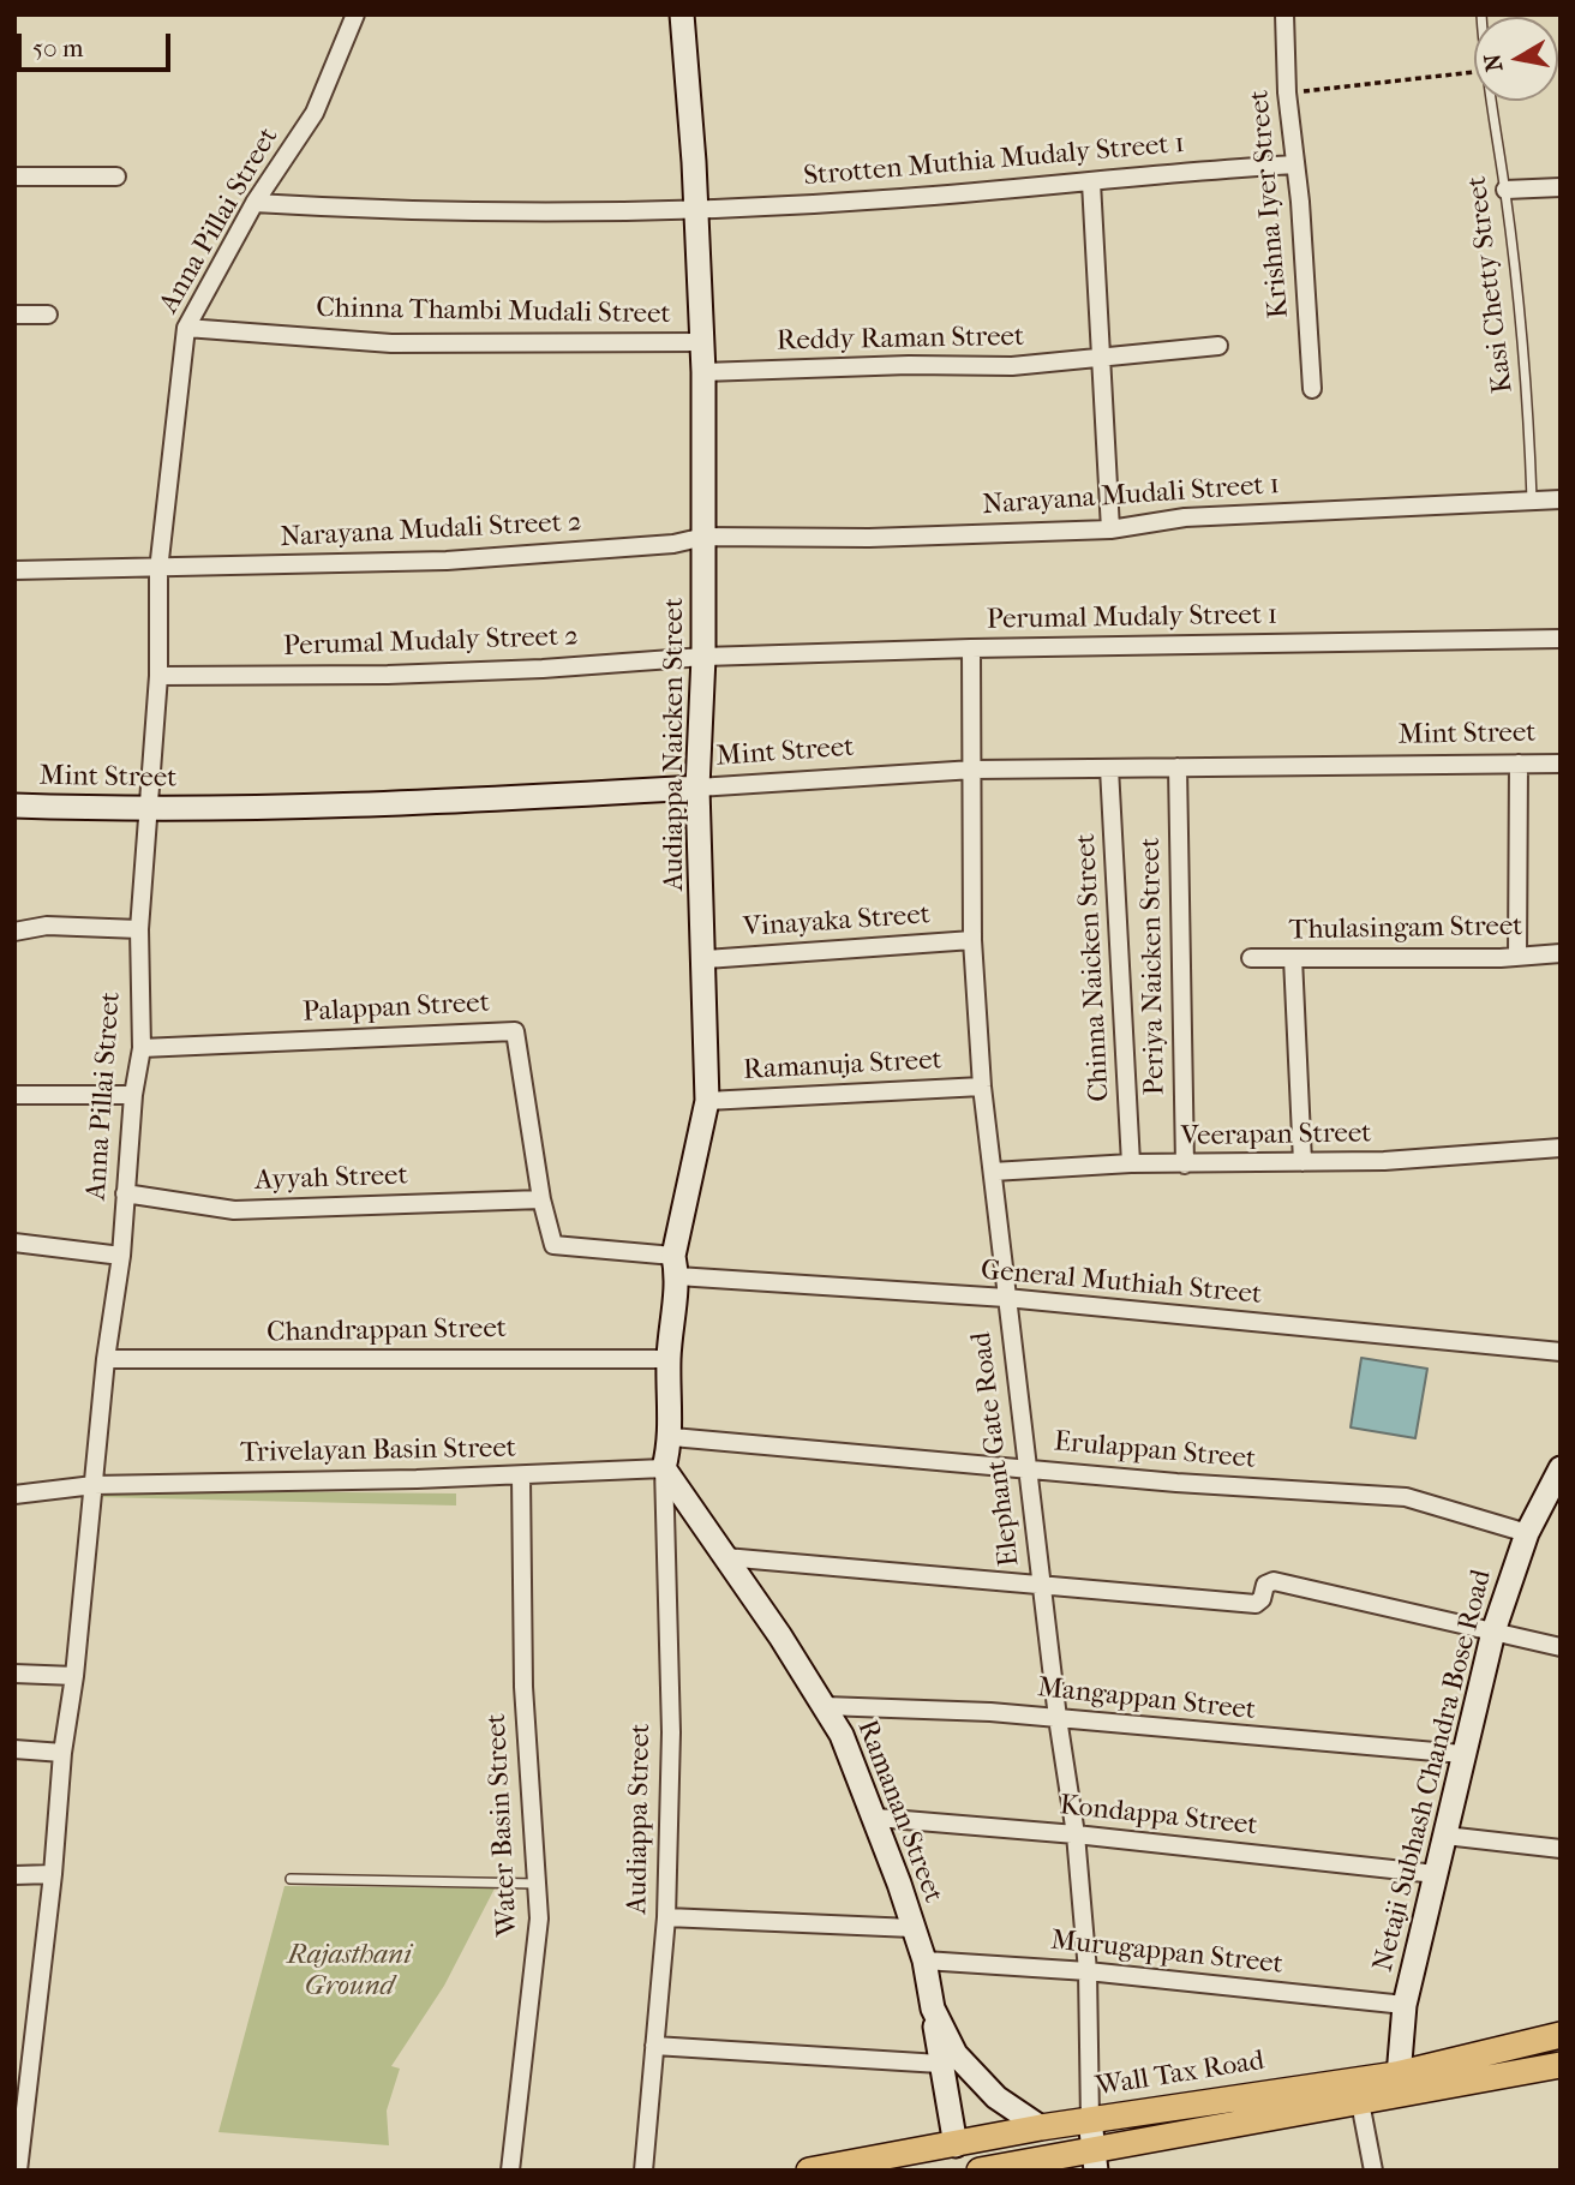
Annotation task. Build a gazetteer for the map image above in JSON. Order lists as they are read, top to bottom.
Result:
{
  "streets": {
    "main road": ["Wall Tax Road"],
    "street": [
      "Strotten Muthia Mudaly Street 1",
      "Krishna Iyer Street",
      "Anna Pillai Street",
      "Chinna Thambi Mudali Street",
      "Reddy Raman Street",
      "Narayana Mudali Street 1",
      "Narayana Mudali Street 2",
      "Perumal Mudaly Street 1",
      "Perumal Mudaly Street 2",
      "Mint Street",
      "Audiappa Naicken Street",
      "Vinayaka Street",
      "Thulasingam Street",
      "Periya Naicken Street",
      "Chinna Naicken Street",
      "Palappan Street",
      "Ramanuja Street",
      "Veerapan Street",
      "Ayyah Street",
      "General Muthiah Street",
      "Chandrappan Street",
      "Elephant Gate Road",
      "Trivelayan Basin Street",
      "Erulappan Street",
      "Mangappan Street",
      "Netaji Subhash Chandra Bose Road",
      "Ramanan Street",
      "Kondappa Street",
      "Audiappa Street",
      "Water Basin Street",
      "Murugappan Street"
    ],
    "lane": ["Kasi Chetty Street"]
  },
  "crossings": [
    ["Strotten Muthia Mudaly Street 1", "Krishna Iyer Street"],
    ["Strotten Muthia Mudaly Street 1", "Anna Pillai Street"],
    ["Strotten Muthia Mudaly Street 1", "Audiappa Naicken Street"],
    ["Anna Pillai Street", "Chinna Thambi Mudali Street"],
    ["Anna Pillai Street", "Narayana Mudali Street 2"],
    ["Anna Pillai Street", "Perumal Mudaly Street 2"],
    ["Anna Pillai Street", "Mint Street"],
    ["Anna Pillai Street", "Palappan Street"],
    ["Anna Pillai Street", "Ayyah Street"],
    ["Anna Pillai Street", "Chandrappan Street"],
    ["Anna Pillai Street", "Trivelayan Basin Street"],
    ["Kasi Chetty Street", "Narayana Mudali Street 1"],
    ["Chinna Thambi Mudali Street", "Audiappa Naicken Street"],
    ["Reddy Raman Street", "Audiappa Naicken Street"],
    ["Narayana Mudali Street 1", "Narayana Mudali Street 2"],
    ["Narayana Mudali Street 1", "Audiappa Naicken Street"],
    ["Narayana Mudali Street 2", "Audiappa Naicken Street"],
    ["Perumal Mudaly Street 1", "Perumal Mudaly Street 2"],
    ["Perumal Mudaly Street 1", "Audiappa Naicken Street"],
    ["Perumal Mudaly Street 1", "Elephant Gate Road"],
    ["Perumal Mudaly Street 2", "Audiappa Naicken Street"],
    ["Mint Street", "Audiappa Naicken Street"],
    ["Mint Street", "Periya Naicken Street"],
    ["Mint Street", "Chinna Naicken Street"],
    ["Mint Street", "Elephant Gate Road"],
    ["Audiappa Naicken Street", "Vinayaka Street"],
    ["Audiappa Naicken Street", "Palappan Street"],
    ["Audiappa Naicken Street", "Ramanuja Street"],
    ["Audiappa Naicken Street", "General Muthiah Street"],
    ["Audiappa Naicken Street", "Chandrappan Street"],
    ["Audiappa Naicken Street", "Trivelayan Basin Street"],
    ["Audiappa Naicken Street", "Erulappan Street"],
    ["Audiappa Naicken Street", "Ramanan Street"],
    ["Audiappa Naicken Street", "Audiappa Street"],
    ["Vinayaka Street", "Elephant Gate Road"],
    ["Periya Naicken Street", "Veerapan Street"],
    ["Chinna Naicken Street", "Veerapan Street"],
    ["Palappan Street", "Ayyah Street"],
    ["Palappan Street", "General Muthiah Street"],
    ["Ramanuja Street", "Elephant Gate Road"],
    ["Veerapan Street", "Elephant Gate Road"],
    ["General Muthiah Street", "Elephant Gate Road"],
    ["Elephant Gate Road", "Erulappan Street"],
    ["Elephant Gate Road", "Mangappan Street"],
    ["Elephant Gate Road", "Kondappa Street"],
    ["Elephant Gate Road", "Murugappan Street"],
    ["Elephant Gate Road", "Wall Tax Road"],
    ["Trivelayan Basin Street", "Ramanan Street"],
    ["Trivelayan Basin Street", "Audiappa Street"],
    ["Trivelayan Basin Street", "Water Basin Street"],
    ["Erulappan Street", "Netaji Subhash Chandra Bose Road"],
    ["Mangappan Street", "Netaji Subhash Chandra Bose Road"],
    ["Mangappan Street", "Ramanan Street"],
    ["Netaji Subhash Chandra Bose Road", "Kondappa Street"],
    ["Netaji Subhash Chandra Bose Road", "Murugappan Street"],
    ["Netaji Subhash Chandra Bose Road", "Wall Tax Road"],
    ["Ramanan Street", "Kondappa Street"],
    ["Ramanan Street", "Audiappa Street"],
    ["Ramanan Street", "Murugappan Street"],
    ["Ramanan Street", "Wall Tax Road"]
  ],
  "parks": ["Rajasthani Ground"],
  "scale_bar": "50 m",
  "north": "left"
}
